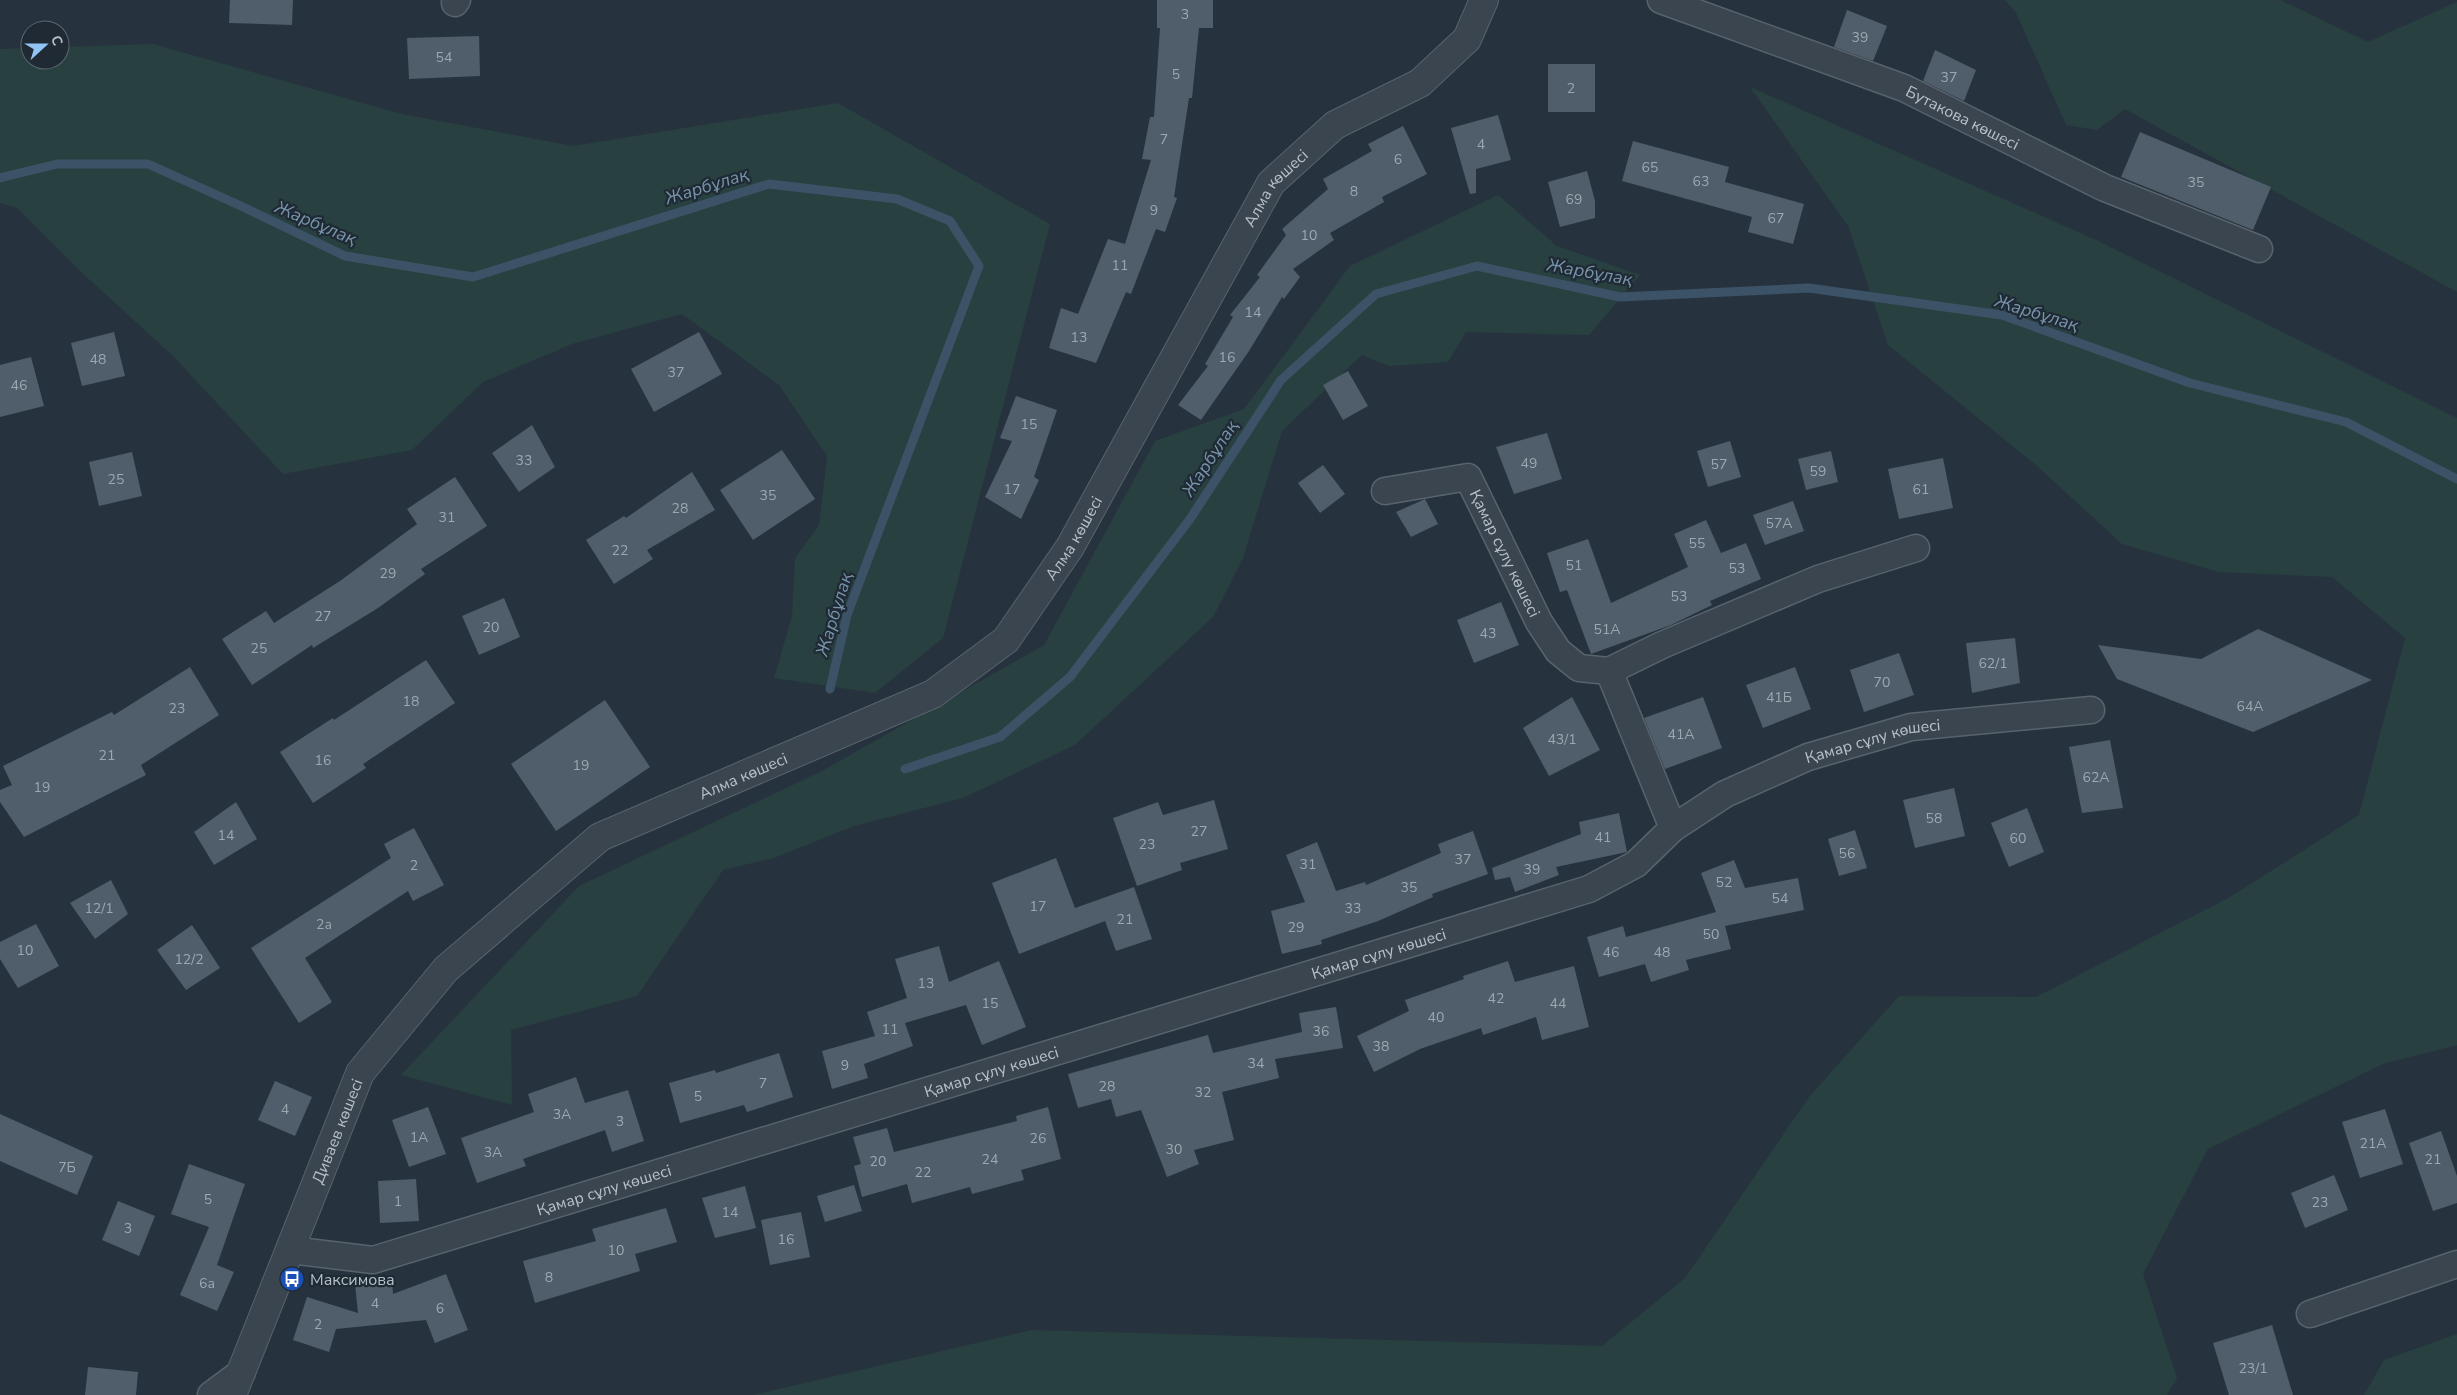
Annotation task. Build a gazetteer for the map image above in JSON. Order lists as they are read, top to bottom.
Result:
{
  "streets": {
    "street": [
      "Бутакова көшесі",
      "Алма көшесі",
      "Қамар сұлу көшесі",
      "Диваев көшесі"
    ]
  },
  "crossings": [
    ["Алма көшесі", "Диваев көшесі"],
    ["Қамар сұлу көшесі", "Диваев көшесі"]
  ],
  "water": ["Жарбұлақ"],
  "places": {
    "bus stop": ["Максимова"]
  },
  "house_numbers": [
    "3",
    "39",
    "54",
    "5",
    "37",
    "2",
    "7",
    "4",
    "6",
    "65",
    "63",
    "35",
    "8",
    "69",
    "9",
    "67",
    "10",
    "11",
    "14",
    "13",
    "16",
    "48",
    "37",
    "46",
    "15",
    "33",
    "49",
    "57",
    "59",
    "25",
    "17",
    "61",
    "35",
    "28",
    "31",
    "57А",
    "55",
    "22",
    "51",
    "53",
    "29",
    "53",
    "27",
    "20",
    "51А",
    "43",
    "25",
    "62/1",
    "70",
    "41Б",
    "18",
    "64А",
    "23",
    "41А",
    "43/1",
    "21",
    "16",
    "19",
    "62А",
    "19",
    "58",
    "27",
    "14",
    "41",
    "60",
    "23",
    "56",
    "37",
    "31",
    "2",
    "39",
    "52",
    "35",
    "54",
    "17",
    "12/1",
    "33",
    "21",
    "2а",
    "29",
    "50",
    "10",
    "46",
    "48",
    "12/2",
    "13",
    "42",
    "15",
    "44",
    "40",
    "11",
    "36",
    "38",
    "34",
    "9",
    "7",
    "28",
    "32",
    "5",
    "4",
    "3А",
    "3",
    "1А",
    "26",
    "21А",
    "30",
    "3А",
    "24",
    "21",
    "20",
    "7Б",
    "22",
    "5",
    "1",
    "23",
    "14",
    "3",
    "16",
    "10",
    "8",
    "6а",
    "4",
    "6",
    "2",
    "23/1"
  ],
  "north": "right"
}
